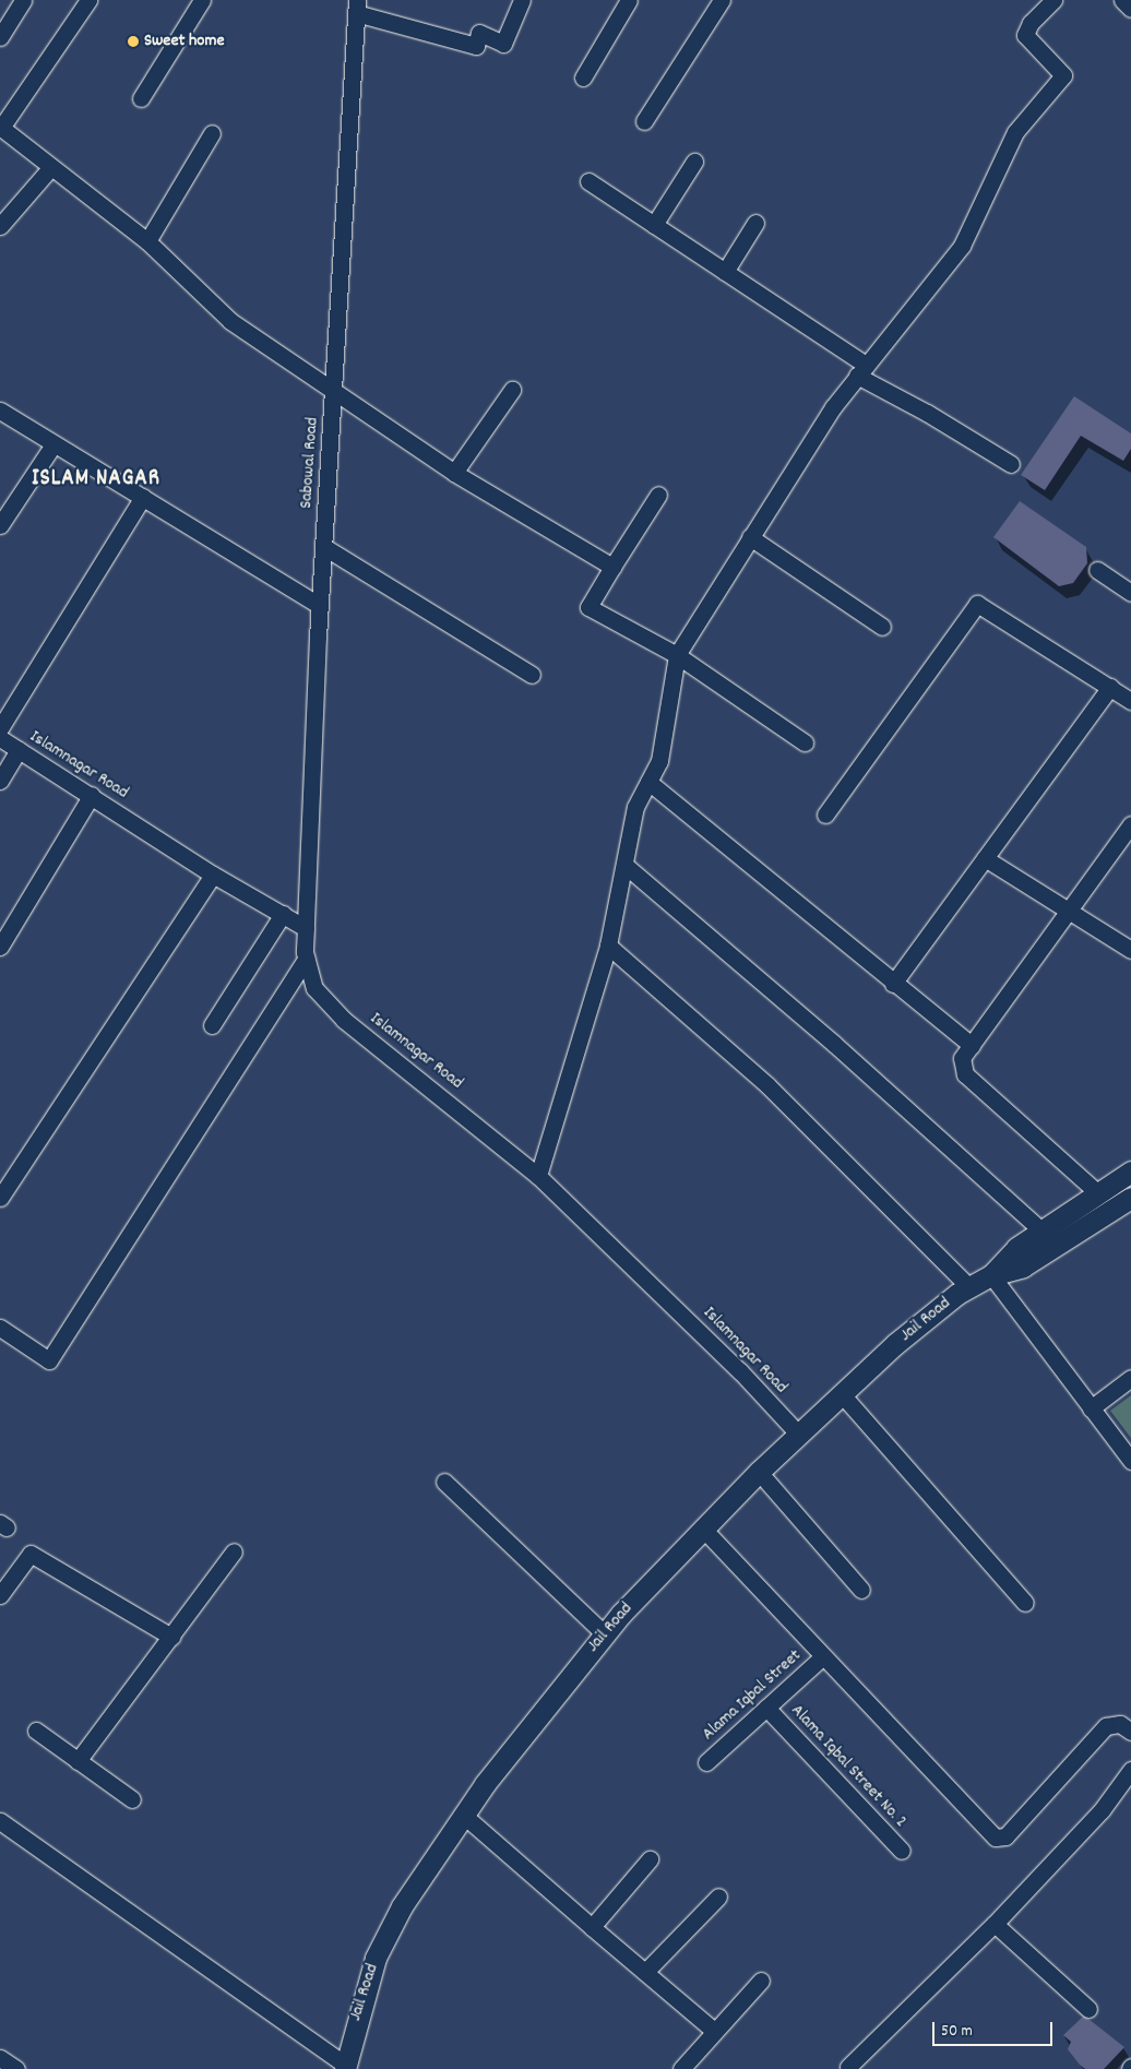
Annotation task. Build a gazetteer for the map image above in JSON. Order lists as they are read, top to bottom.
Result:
{
  "streets": {
    "main road": ["Jail Road"],
    "street": [
      "Sabowal Road",
      "Islamnagar Road",
      "Alama Iqbal Street",
      "Alama Iqbal Street No. 2"
    ]
  },
  "crossings": [
    ["Sabowal Road", "Islamnagar Road"],
    ["Islamnagar Road", "Jail Road"],
    ["Alama Iqbal Street", "Alama Iqbal Street No. 2"]
  ],
  "districts": ["ISLAM NAGAR"],
  "places": ["Sweet home"],
  "scale_bar": "50 m"
}
